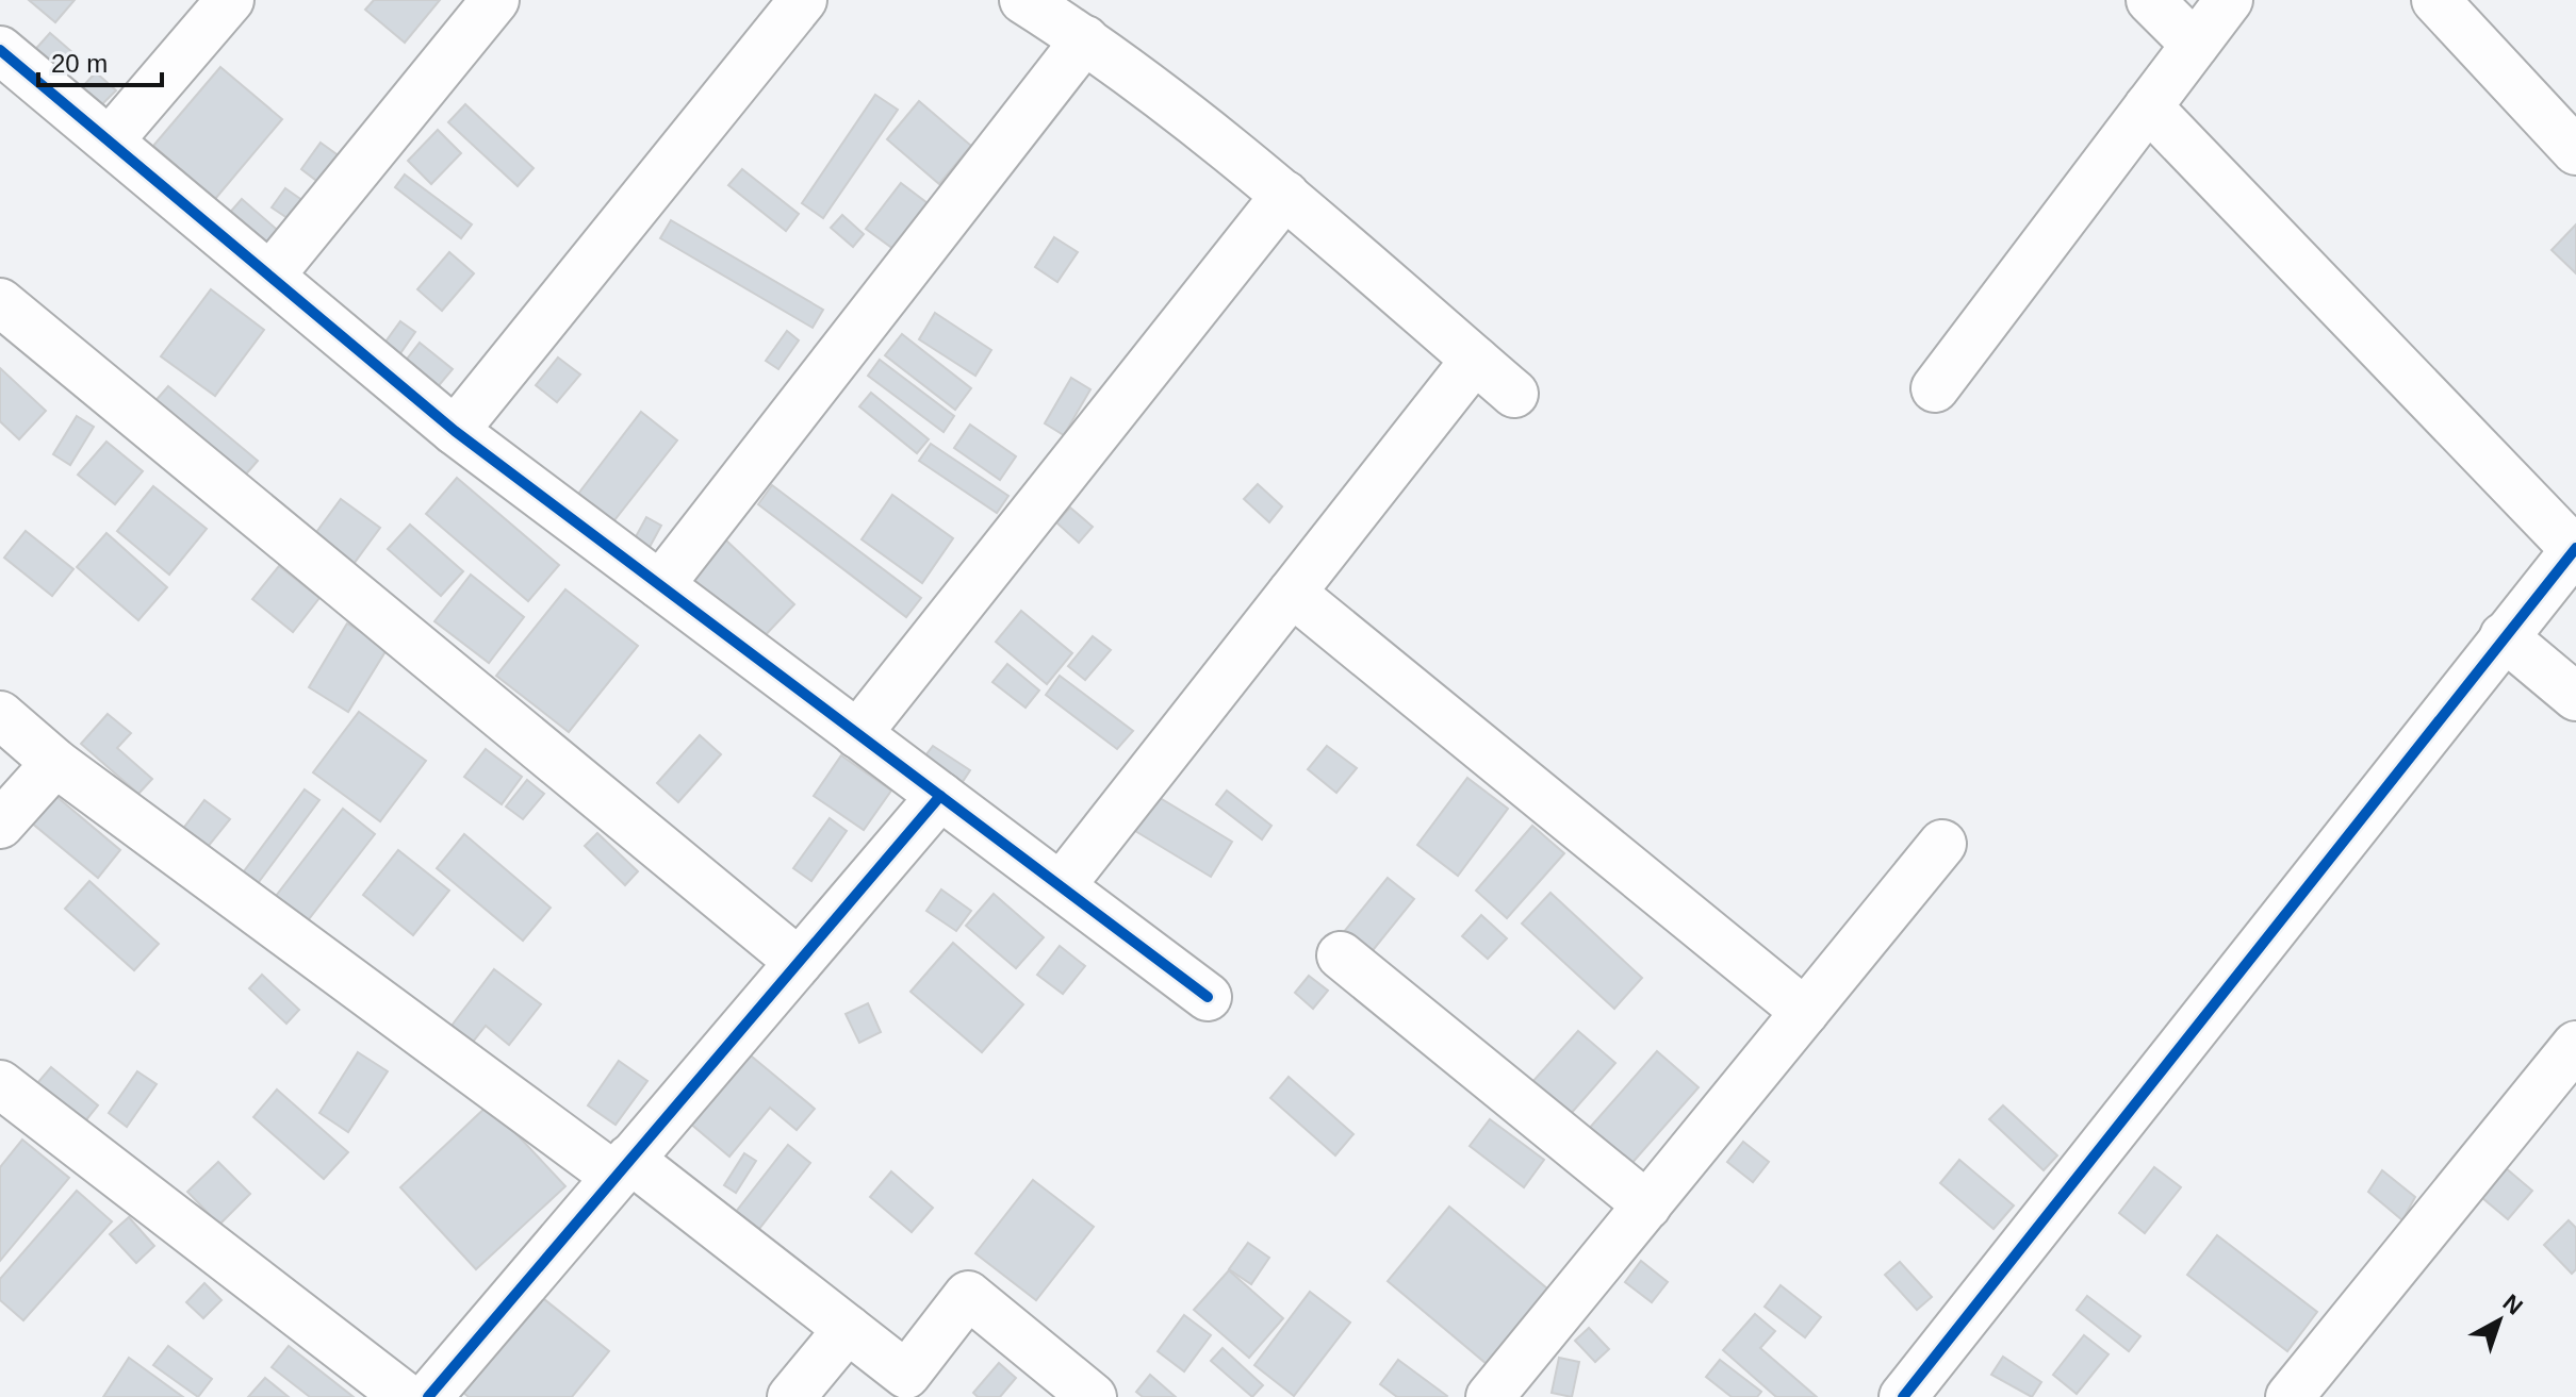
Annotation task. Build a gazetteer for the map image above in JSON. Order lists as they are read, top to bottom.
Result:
{
  "scale_bar": "20 m",
  "north": "top right"
}
